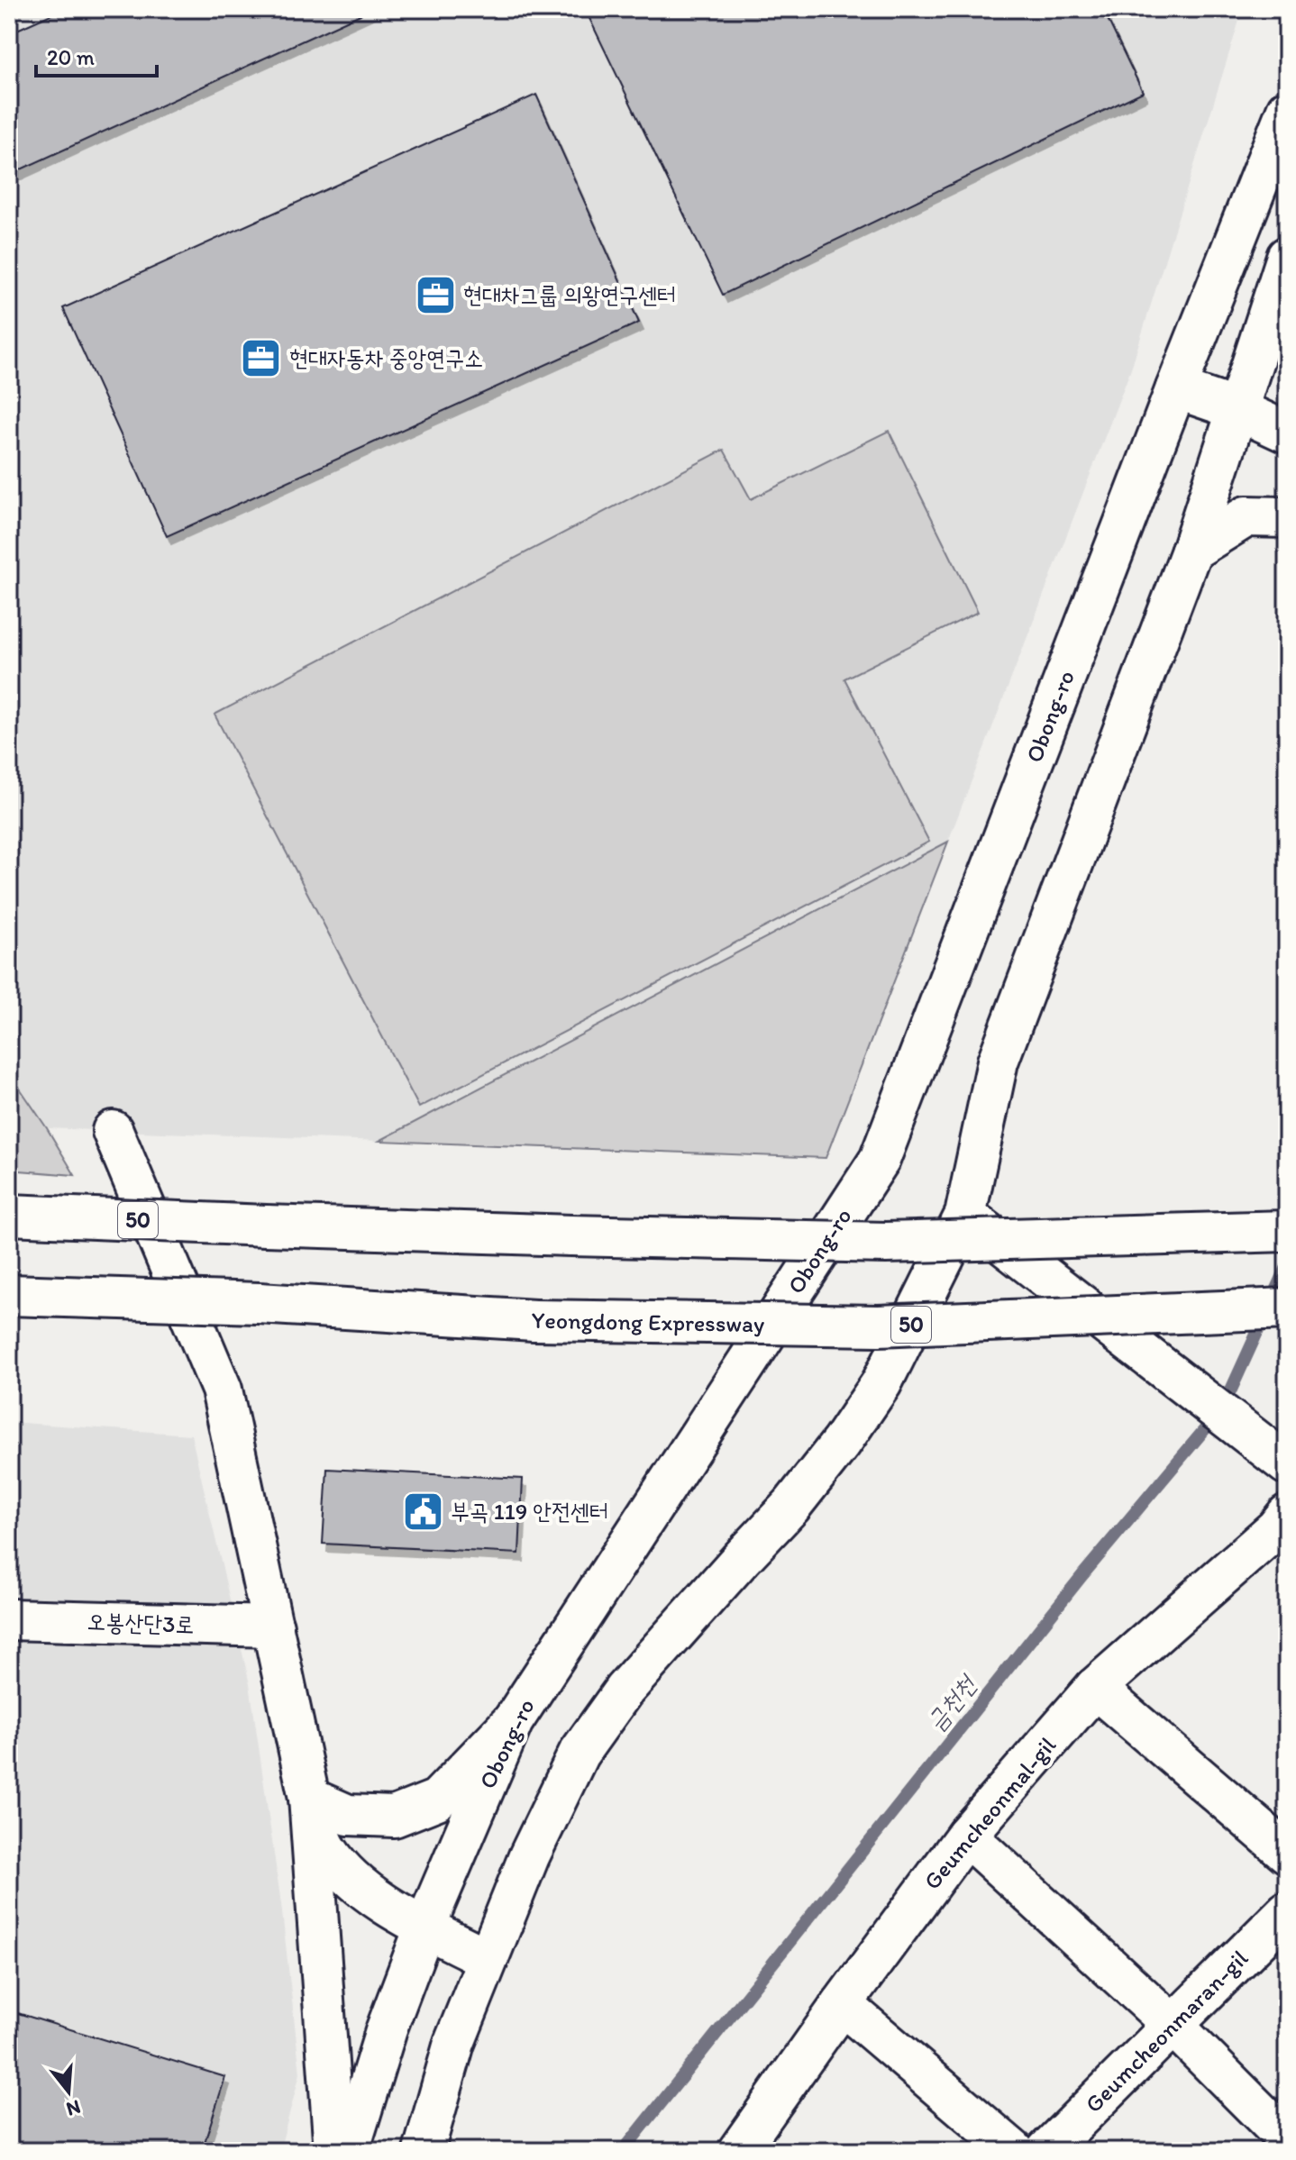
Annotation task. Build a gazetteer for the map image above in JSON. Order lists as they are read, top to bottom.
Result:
{
  "streets": {
    "main road": [
      "Obong-ro",
      "50",
      "Yeongdong Expressway",
      "오봉산단3로",
      "Geumcheonmal-gil",
      "Geumcheonmaran-gil"
    ]
  },
  "water": ["금천천"],
  "places": {
    "office": ["현대차그룹 의왕연구센터", "현대자동차 중앙연구소"],
    "public building": ["부곡 119 안전센터"]
  },
  "scale_bar": "20 m",
  "north": "bottom"
}
